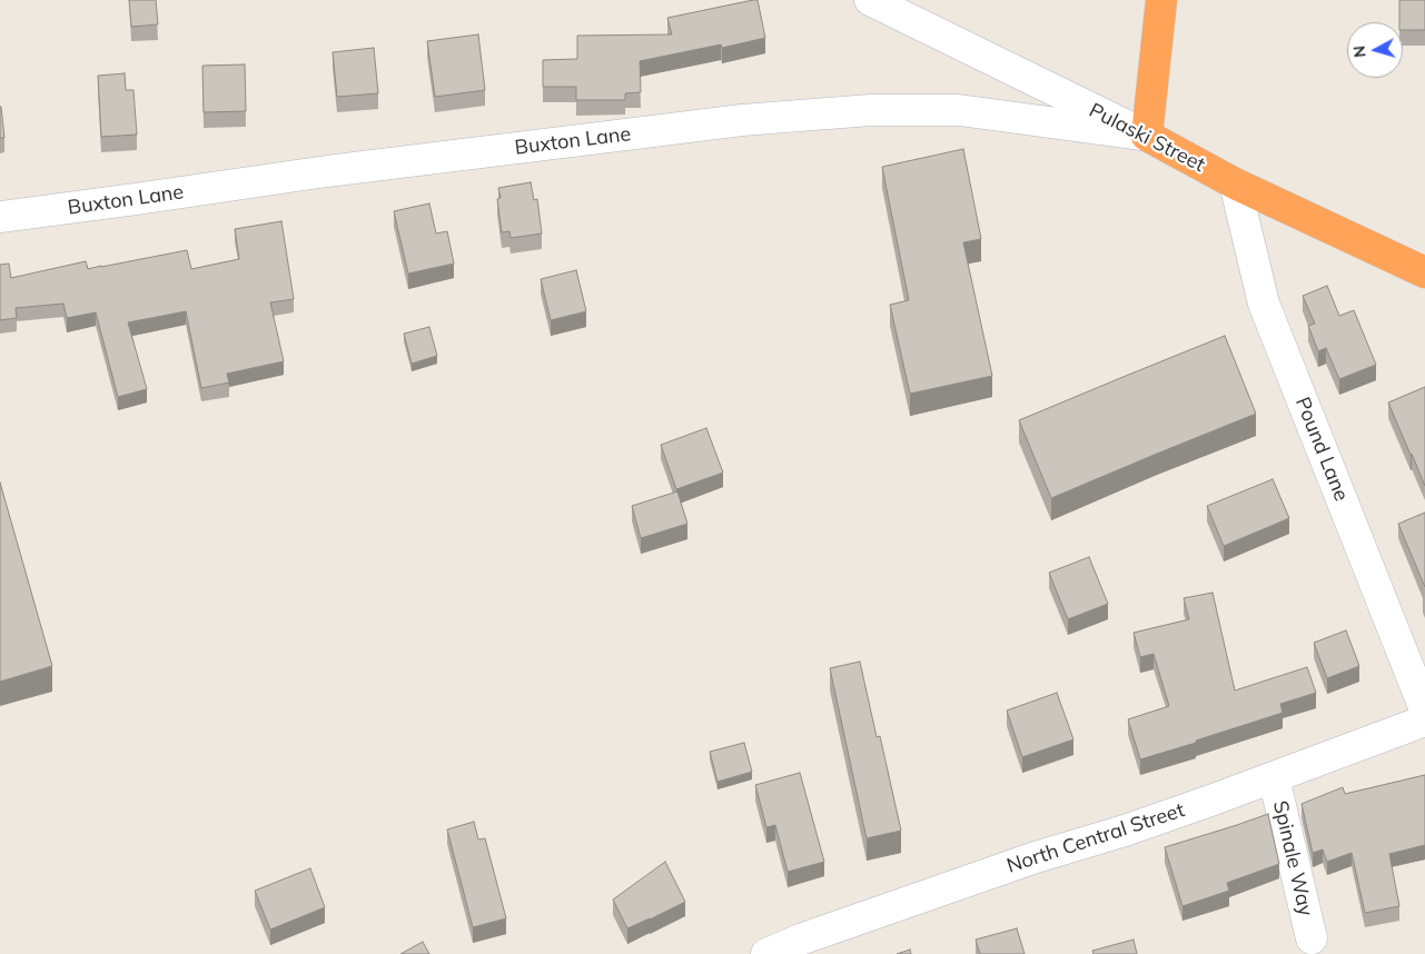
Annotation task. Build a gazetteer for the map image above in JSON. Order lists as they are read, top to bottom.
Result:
{
  "streets": {
    "highway": ["Pulaski Street"],
    "street": [
      "Buxton Lane",
      "Pound Lane",
      "North Central Street",
      "Spinale Way"
    ]
  },
  "crossings": [
    ["Pulaski Street", "Buxton Lane"],
    ["Pulaski Street", "Pound Lane"],
    ["North Central Street", "Spinale Way"]
  ],
  "north": "left"
}
